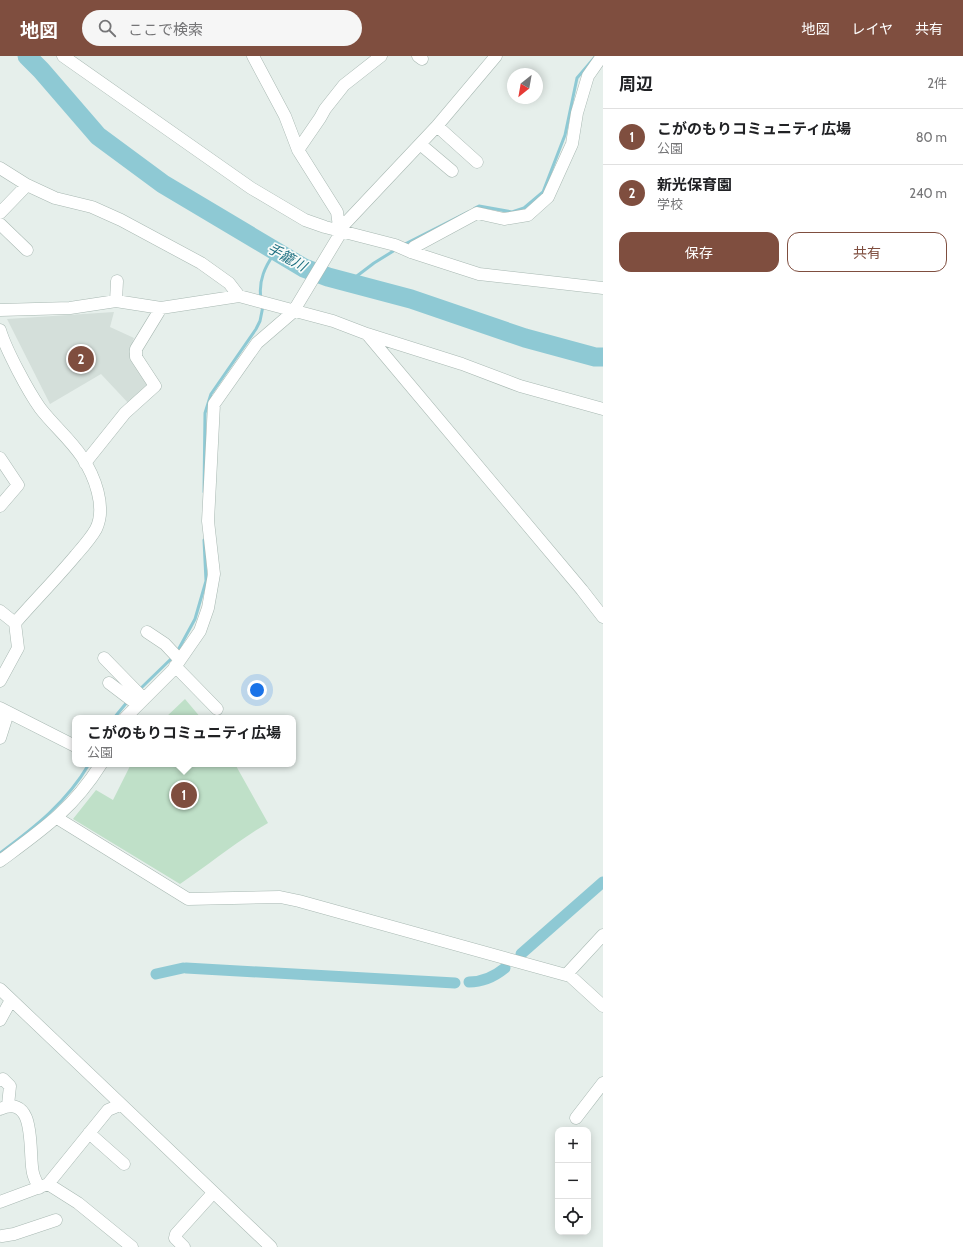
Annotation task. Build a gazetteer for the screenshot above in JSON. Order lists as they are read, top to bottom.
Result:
{
  "water": ["手籠川"],
  "north": "bottom left",
  "page": {
    "header": "地図",
    "search": "ここで検索",
    "nav": ["地図", "レイヤ", "共有"],
    "heading": ["周辺", "2件"],
    "list": [
      {
        "mark": "1",
        "name": "こがのもりコミュニティ広場",
        "note": "公園",
        "value": "80 m"
      },
      {
        "mark": "2",
        "name": "新光保育園",
        "note": "学校",
        "value": "240 m"
      }
    ],
    "buttons": ["保存", "共有"],
    "pins": ["2", "1"],
    "popup": ["こがのもりコミュニティ広場", "公園"],
    "map_buttons": ["+", "−"]
  }
}
